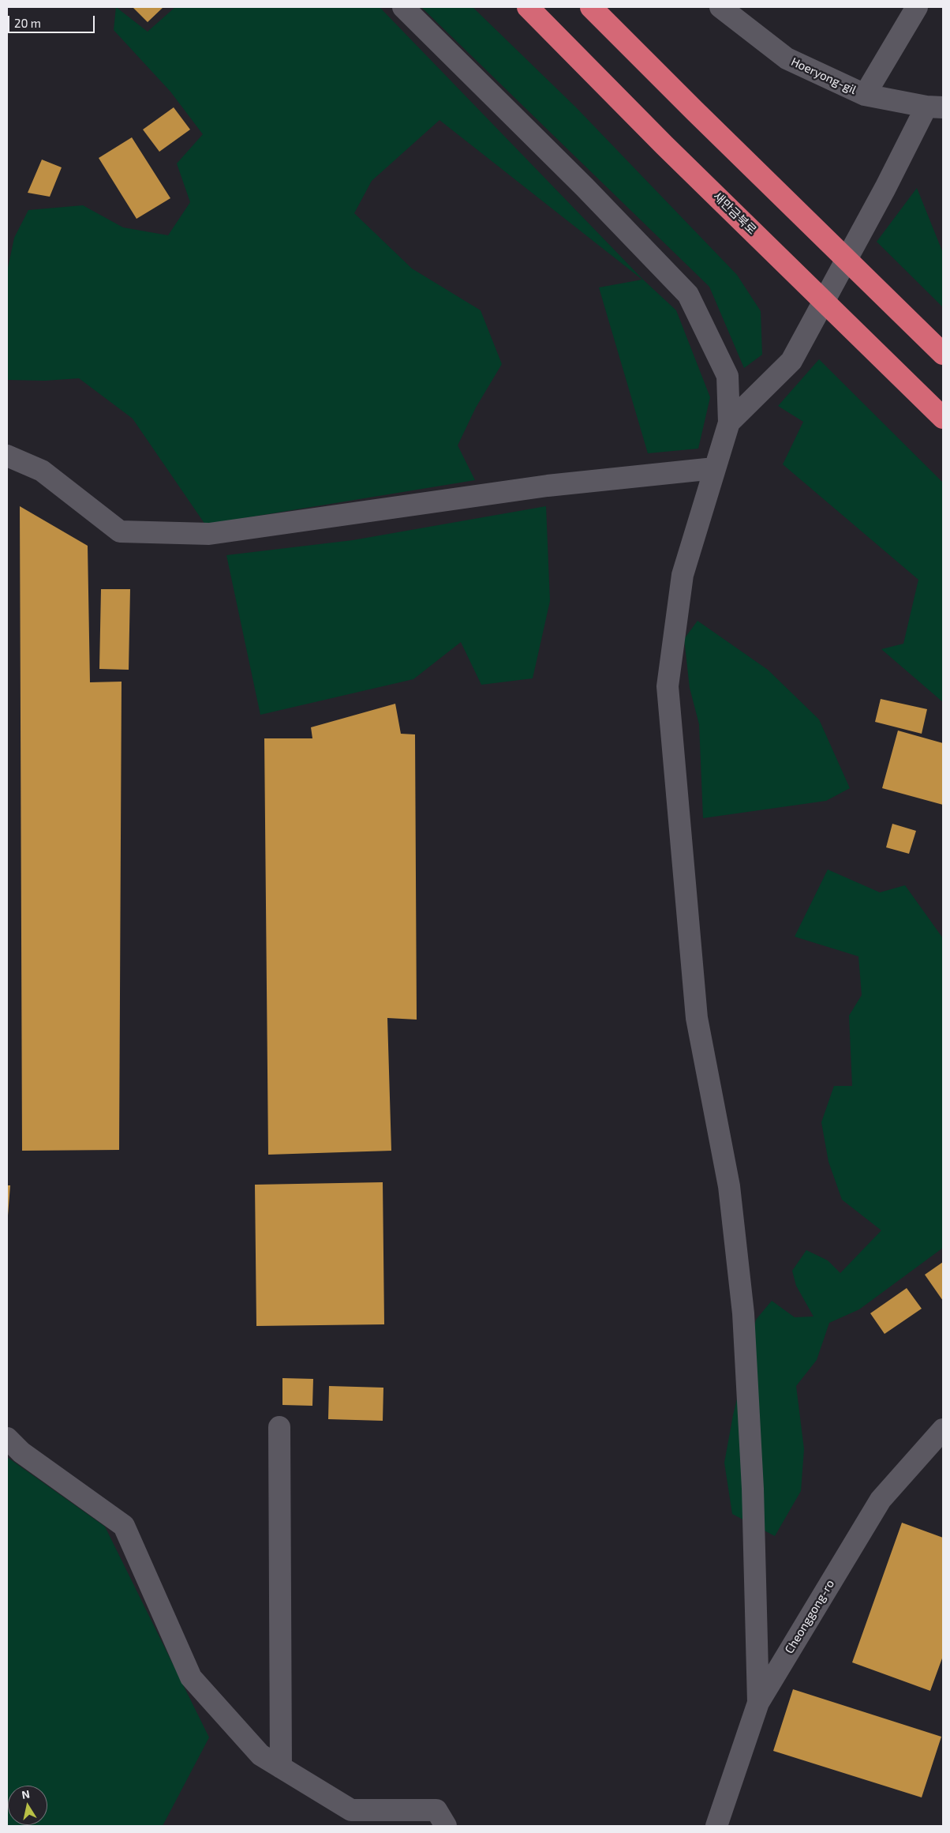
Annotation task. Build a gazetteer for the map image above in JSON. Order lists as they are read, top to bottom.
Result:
{
  "streets": {
    "highway": ["새만금북로"],
    "street": ["Hoeryong-gil", "Cheonggong-ro"]
  },
  "scale_bar": "20 m",
  "north": "top"
}
